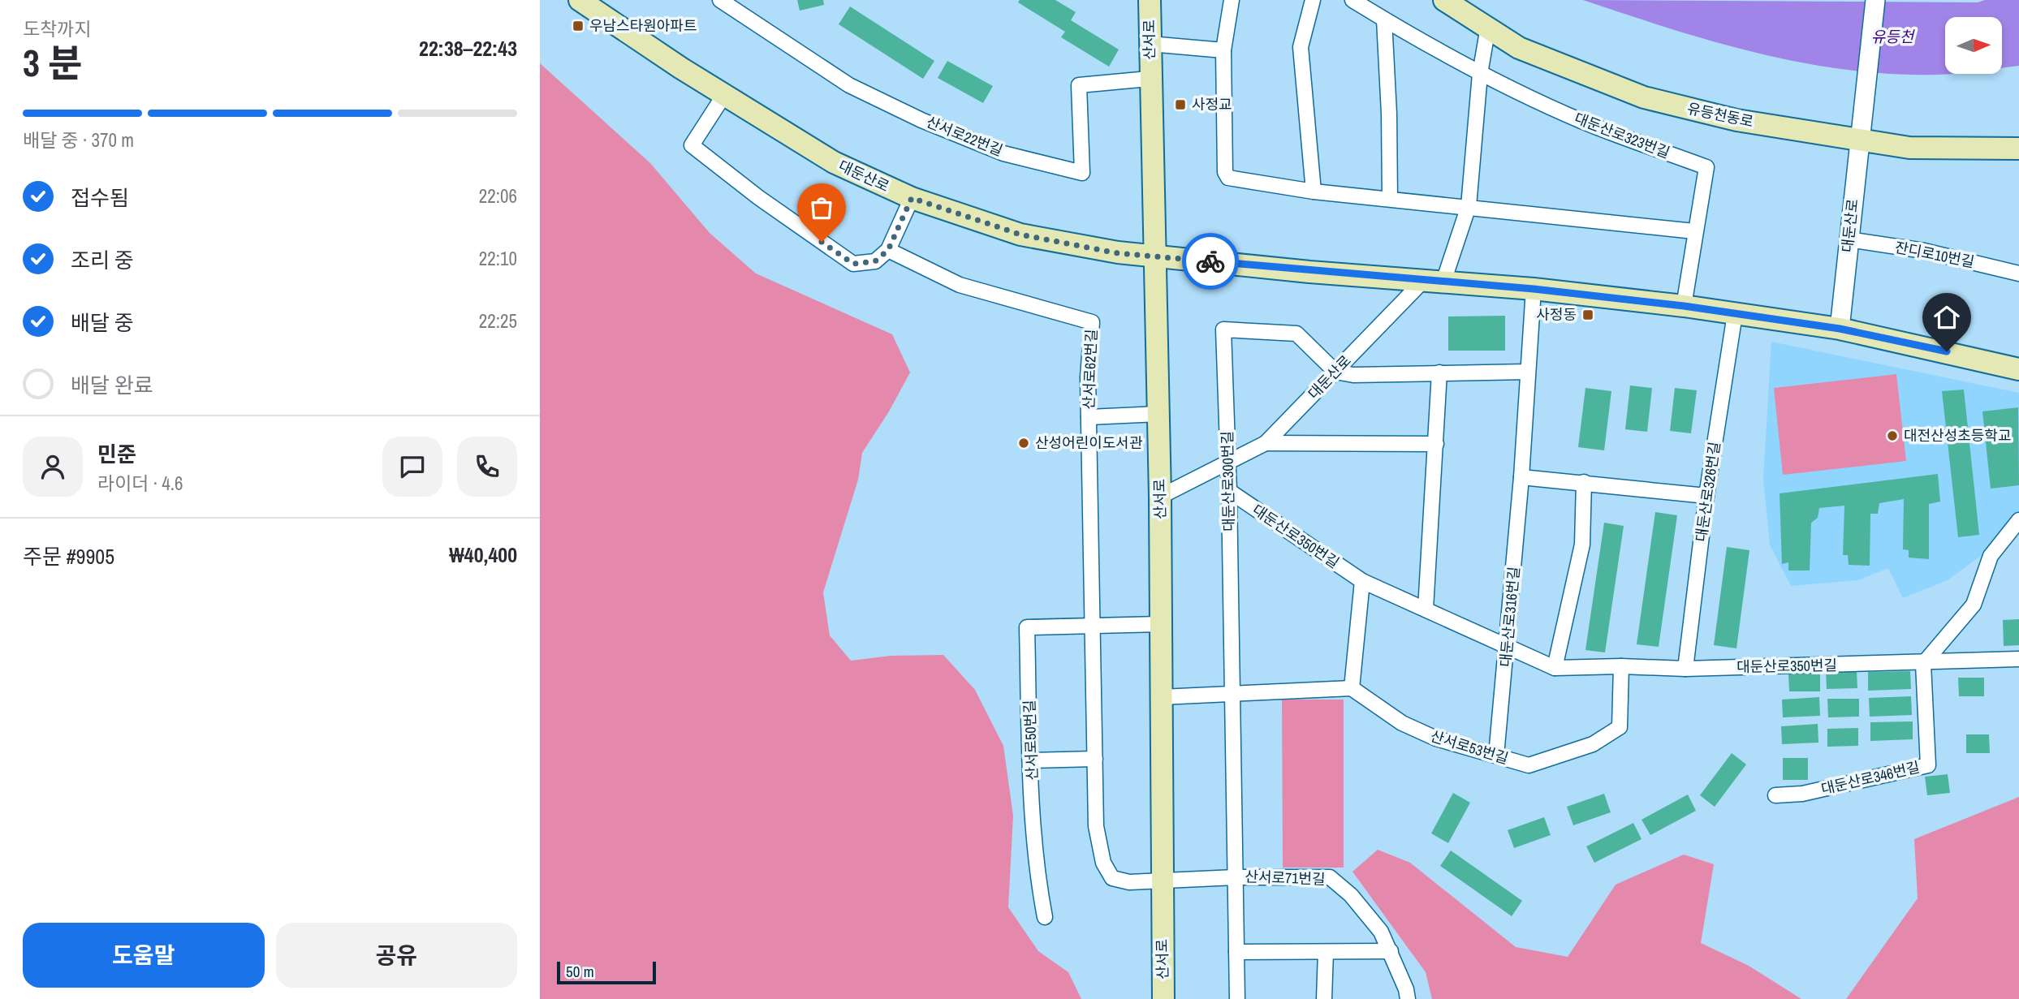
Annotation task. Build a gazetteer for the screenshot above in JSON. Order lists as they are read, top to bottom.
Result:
{
  "streets": {
    "main road": ["산서로", "유등천동로", "대둔산로"],
    "street": [
      "대둔산로323번길",
      "산서로22번길",
      "잔디로10번길",
      "산서로62번길",
      "대둔산로300번길",
      "대둔산로326번길",
      "대둔산로350번길",
      "대둔산로316번길",
      "산서로50번길",
      "산서로53번길",
      "대둔산로346번길",
      "산서로71번길"
    ]
  },
  "crossings": [
    ["산서로", "산서로22번길"],
    ["산서로", "대둔산로"],
    ["산서로", "산서로62번길"],
    ["산서로", "산서로71번길"],
    ["유등천동로", "대둔산로"],
    ["대둔산로323번길", "대둔산로"],
    ["대둔산로", "잔디로10번길"],
    ["대둔산로", "대둔산로300번길"],
    ["대둔산로", "대둔산로326번길"],
    ["대둔산로", "대둔산로316번길"],
    ["산서로62번길", "산서로50번길"],
    ["산서로62번길", "산서로71번길"],
    ["대둔산로300번길", "대둔산로350번길"],
    ["대둔산로300번길", "산서로71번길"],
    ["대둔산로326번길", "대둔산로350번길"],
    ["대둔산로350번길", "대둔산로316번길"],
    ["대둔산로350번길", "산서로53번길"],
    ["대둔산로350번길", "대둔산로346번길"],
    ["대둔산로316번길", "산서로53번길"]
  ],
  "water": ["유등천"],
  "places": {
    "transit": ["우남스타원아파트", "사정교", "사정동"],
    "other": ["대전산성초등학교", "산성어린이도서관"]
  },
  "scale_bar": "50 m",
  "north": "right",
  "page": {
    "heading": ["3 분", "도착까지", "22:38–22:43"],
    "panel": [
      "민준",
      "라이더 · 4.6",
      "주문 #9905",
      "₩40,400"
    ],
    "bar": "배달 중 · 370 m",
    "list": [
      ["접수됨", "22:06"],
      ["조리 중", "22:10"],
      ["배달 중", "22:25"],
      "배달 완료"
    ],
    "buttons": ["도움말", "공유"],
    "scale": "50 m"
  }
}
